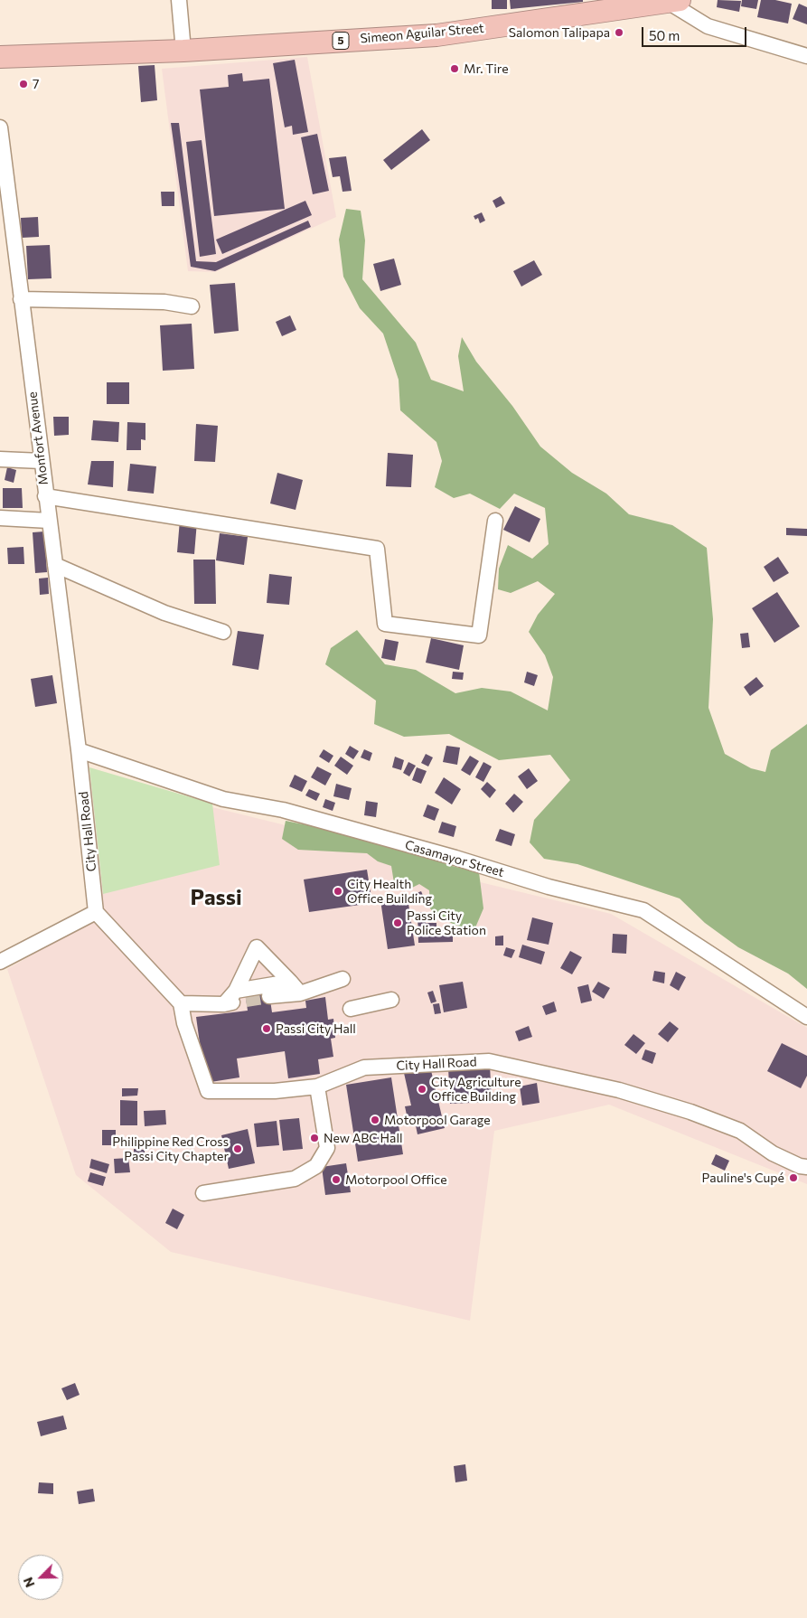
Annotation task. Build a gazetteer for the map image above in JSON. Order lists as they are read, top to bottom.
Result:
{
  "streets": {
    "highway": ["Simeon Aguilar Street", "5"],
    "street": ["Monfort Avenue", "City Hall Road", "Casamayor Street"]
  },
  "crossings": [
    ["Monfort Avenue", "City Hall Road"],
    ["Monfort Avenue", "Casamayor Street"],
    ["City Hall Road", "Casamayor Street"]
  ],
  "districts": ["Passi"],
  "places": [
    "Salomon Talipapa",
    "Mr. Tire",
    "7",
    "City Health Office Building",
    "Passi City Police Station",
    "Passi City Hall",
    "City Agriculture Office Building",
    "Motorpool Garage",
    "New ABC Hall",
    "Philippine Red Cross Passi City Chapter",
    "Pauline's Cupé",
    "Motorpool Office"
  ],
  "scale_bar": "50 m",
  "north": "bottom left"
}
